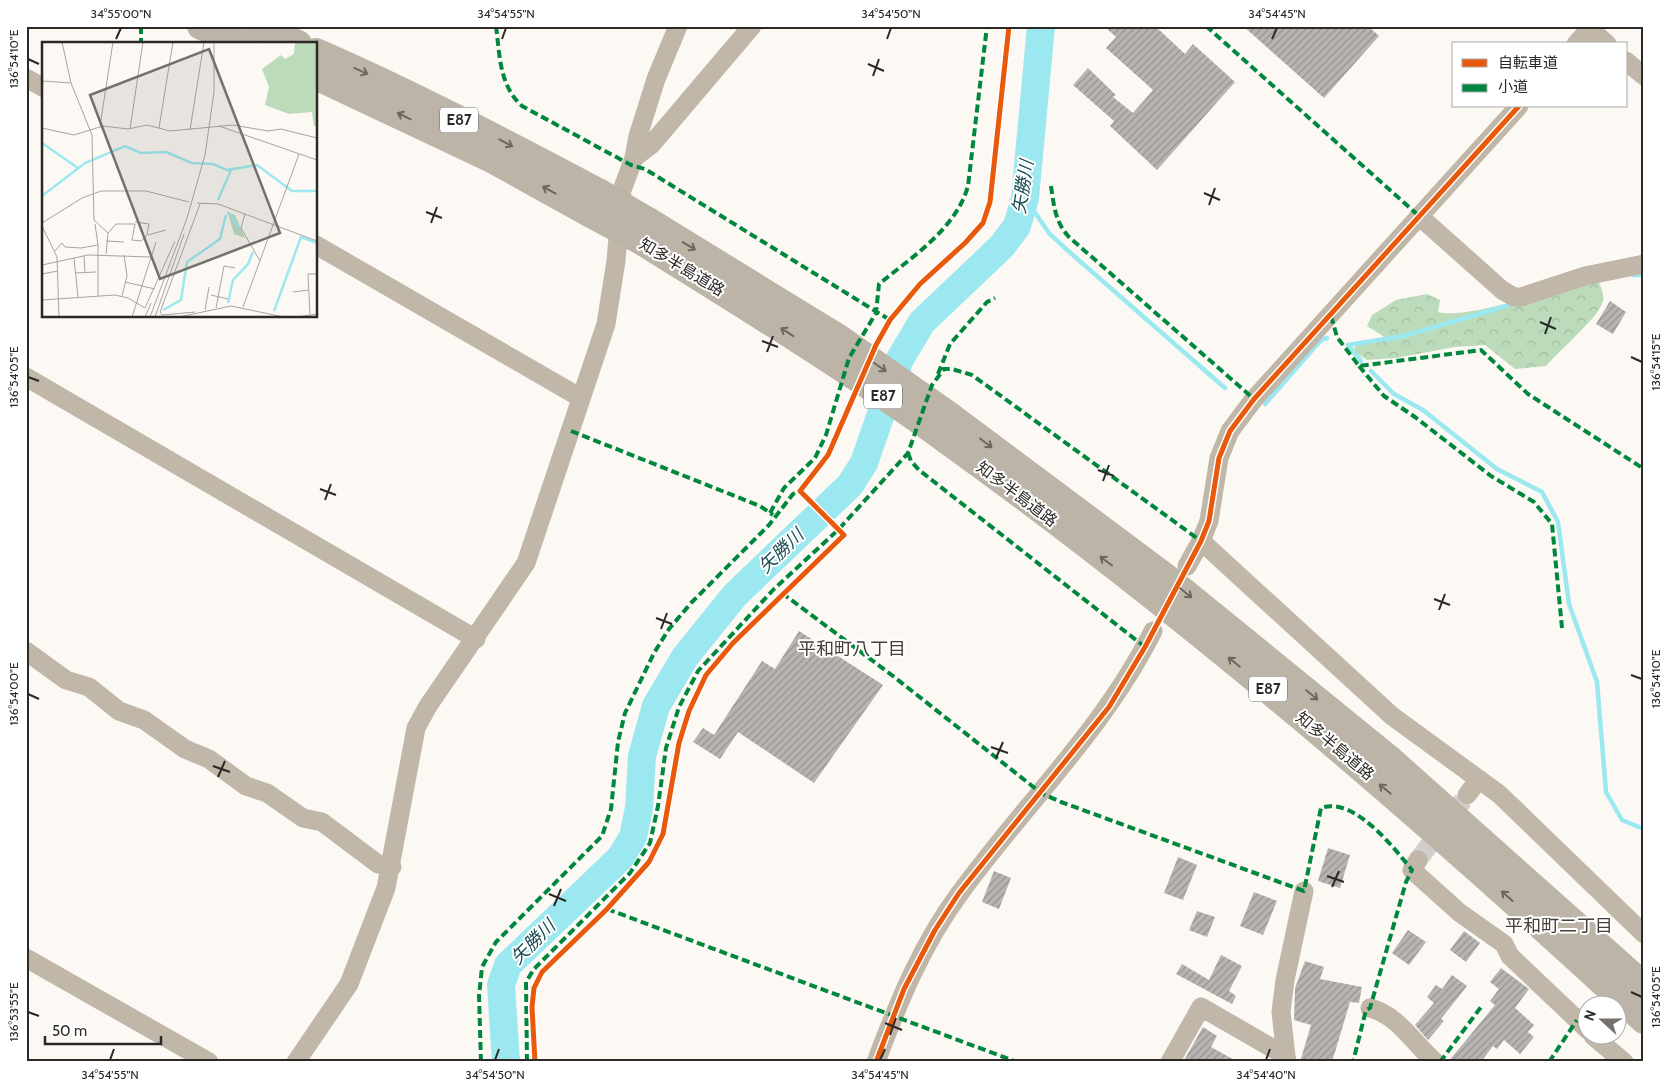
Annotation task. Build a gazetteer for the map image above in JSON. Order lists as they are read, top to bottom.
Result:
{
  "streets": {
    "highway": ["E87", "知多半島道路"]
  },
  "districts": ["平和町八丁目", "平和町二丁目"],
  "water": ["矢勝川"],
  "legend": ["自転車道", "小道"],
  "scale_bar": "50 m",
  "north": "left",
  "coordinates": [
    "34°55'00\"N",
    "34°54'55\"N",
    "34°54'50\"N",
    "34°54'45\"N",
    "136°54'10\"E",
    "136°54'15\"E",
    "136°54'05\"E",
    "136°54'00\"E",
    "136°53'55\"E",
    "34°54'40\"N"
  ]
}
